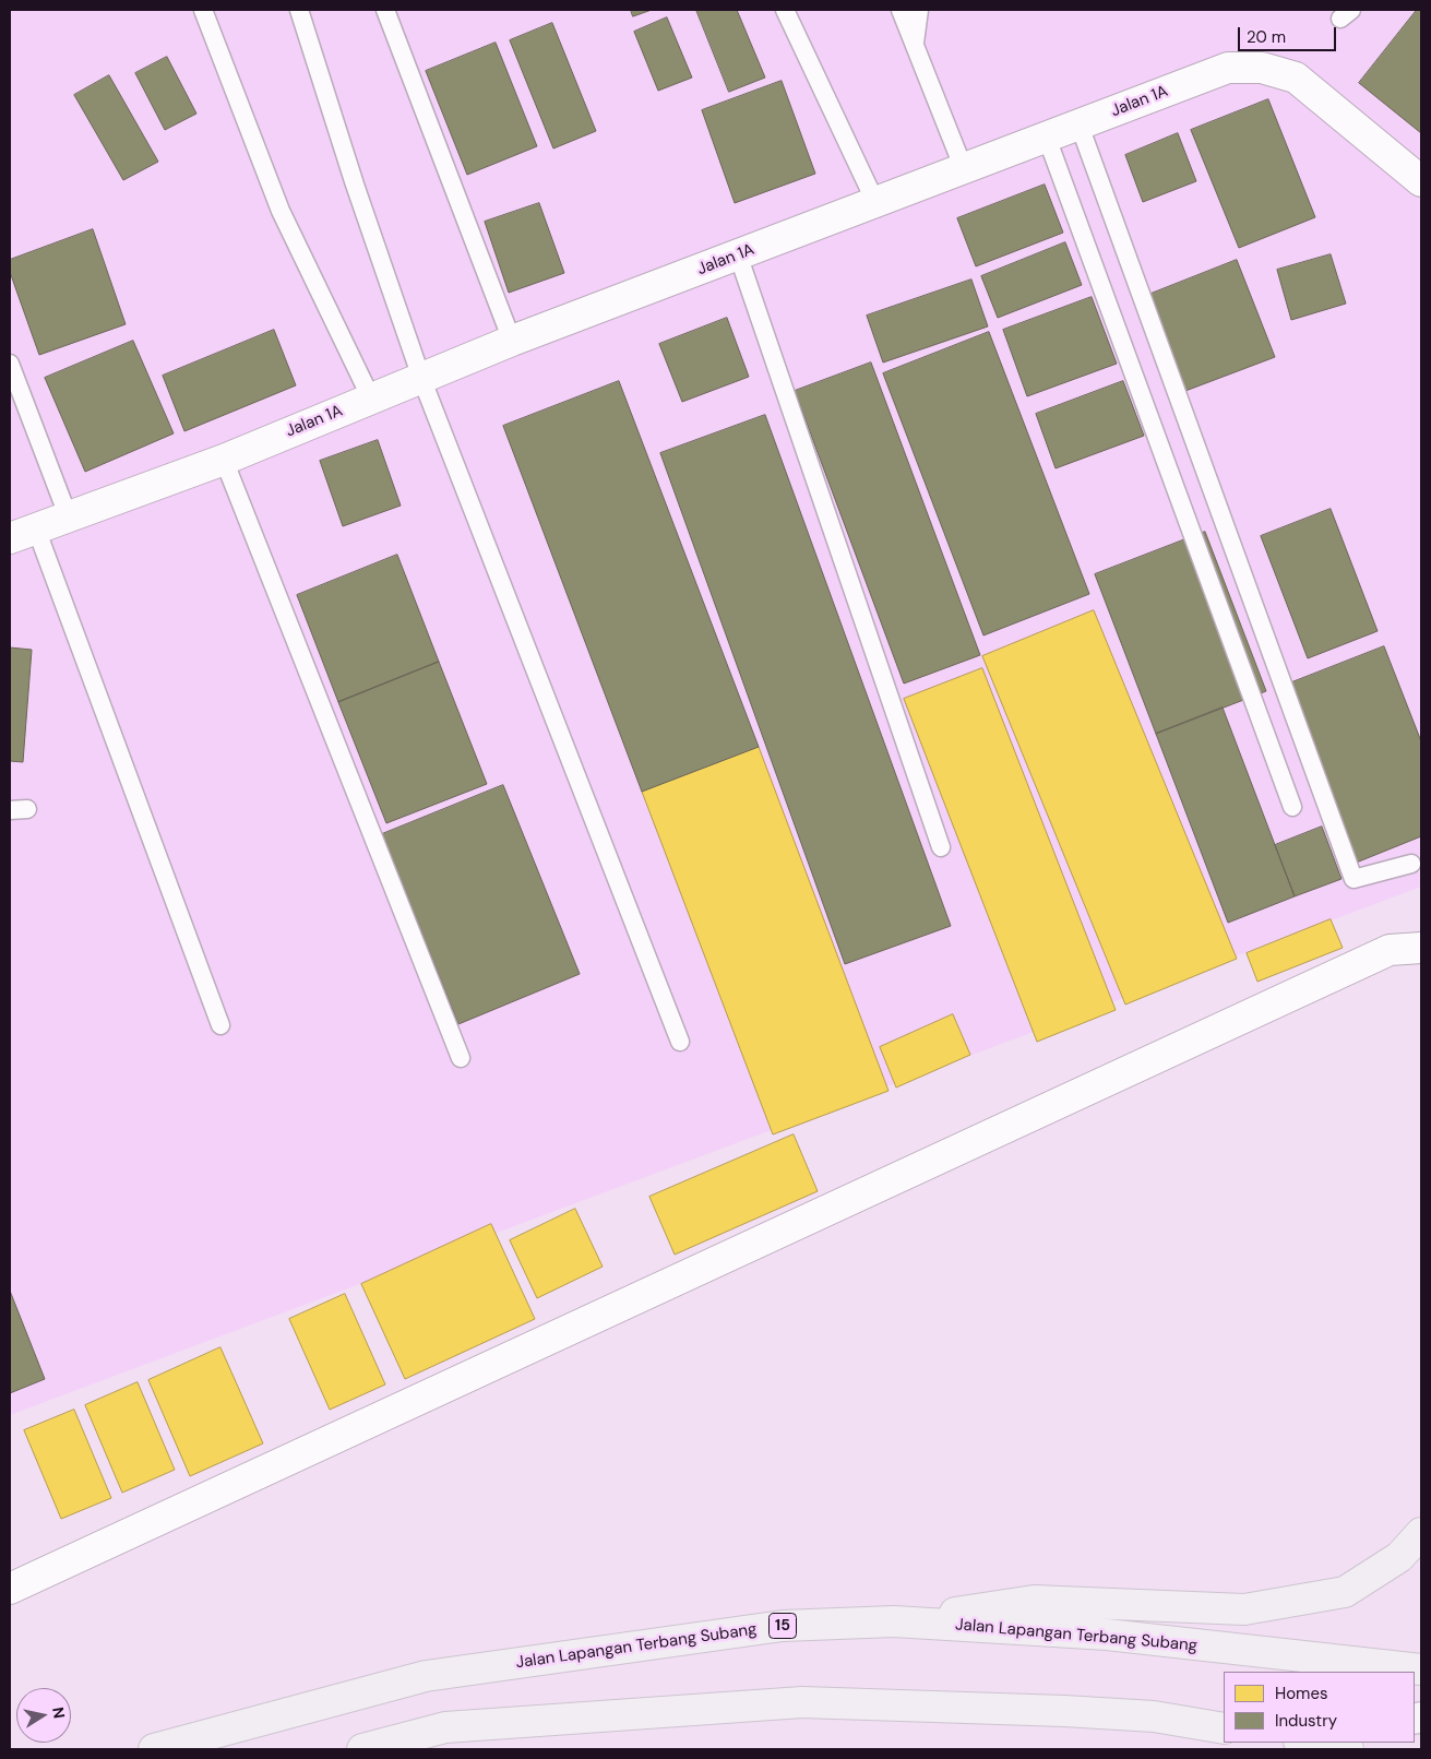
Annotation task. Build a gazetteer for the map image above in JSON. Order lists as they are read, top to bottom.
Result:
{
  "streets": {
    "main road": ["15", "Jalan Lapangan Terbang Subang"],
    "street": ["Jalan 1A"]
  },
  "legend": ["Homes", "Industry"],
  "scale_bar": "20 m",
  "north": "right"
}
